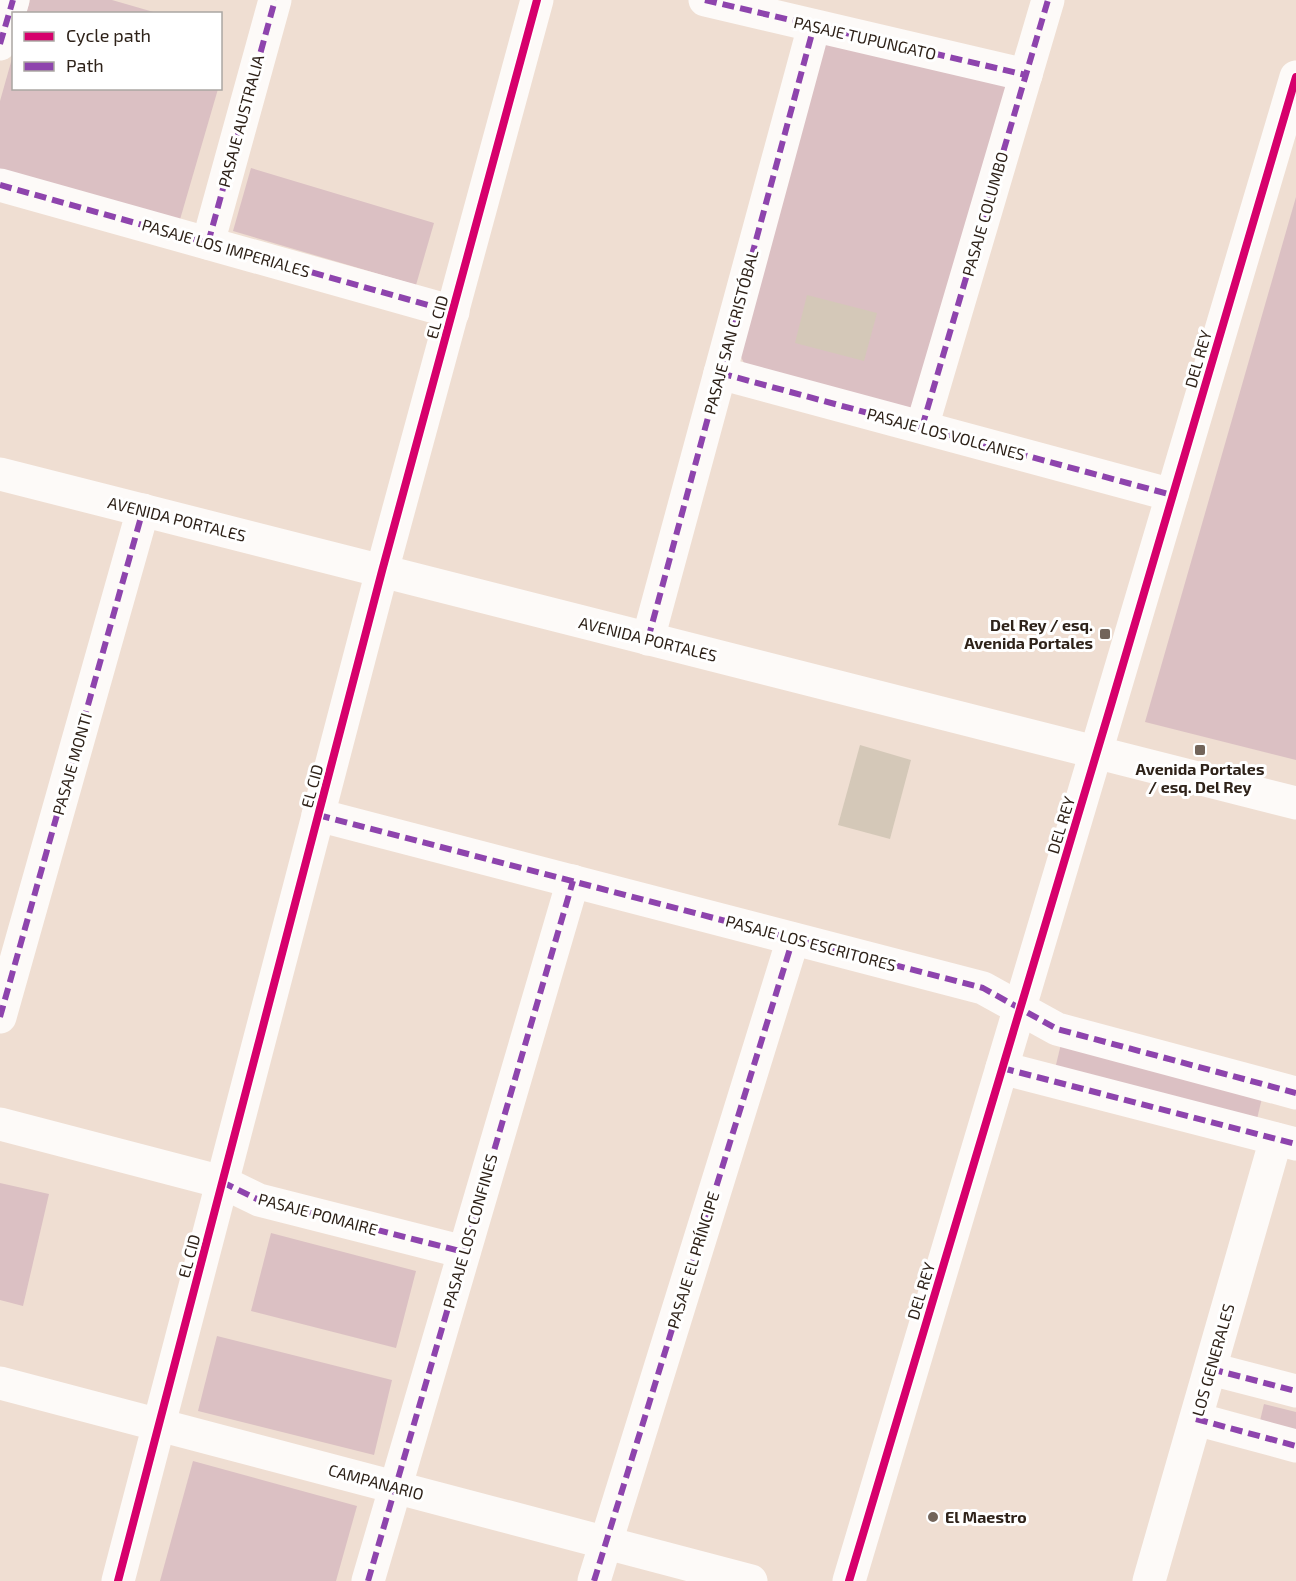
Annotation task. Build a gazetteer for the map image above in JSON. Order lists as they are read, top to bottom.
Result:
{
  "streets": {
    "street": [
      "PASAJE TUPUNGATO",
      "PASAJE AUSTRALIA",
      "PASAJE COLUMBO",
      "PASAJE LOS IMPERIALES",
      "EL CID",
      "PASAJE SAN CRISTÓBAL",
      "DEL REY",
      "PASAJE LOS VOLCANES",
      "AVENIDA PORTALES",
      "PASAJE MONTI",
      "PASAJE LOS ESCRITORES",
      "PASAJE POMAIRE",
      "PASAJE LOS CONFINES",
      "PASAJE EL PRÍNCIPE",
      "LOS GENERALES",
      "CAMPANARIO"
    ]
  },
  "crossings": [
    ["PASAJE TUPUNGATO", "PASAJE COLUMBO"],
    ["PASAJE TUPUNGATO", "PASAJE SAN CRISTÓBAL"],
    ["PASAJE AUSTRALIA", "PASAJE LOS IMPERIALES"],
    ["PASAJE COLUMBO", "PASAJE LOS VOLCANES"],
    ["PASAJE LOS IMPERIALES", "EL CID"],
    ["EL CID", "AVENIDA PORTALES"],
    ["EL CID", "PASAJE LOS ESCRITORES"],
    ["EL CID", "PASAJE POMAIRE"],
    ["EL CID", "CAMPANARIO"],
    ["PASAJE SAN CRISTÓBAL", "PASAJE LOS VOLCANES"],
    ["PASAJE SAN CRISTÓBAL", "AVENIDA PORTALES"],
    ["DEL REY", "PASAJE LOS VOLCANES"],
    ["DEL REY", "AVENIDA PORTALES"],
    ["DEL REY", "PASAJE LOS ESCRITORES"],
    ["AVENIDA PORTALES", "PASAJE MONTI"],
    ["PASAJE LOS ESCRITORES", "PASAJE LOS CONFINES"],
    ["PASAJE LOS ESCRITORES", "PASAJE EL PRÍNCIPE"],
    ["PASAJE POMAIRE", "PASAJE LOS CONFINES"],
    ["PASAJE LOS CONFINES", "CAMPANARIO"],
    ["PASAJE EL PRÍNCIPE", "CAMPANARIO"]
  ],
  "places": {
    "transit": ["Del Rey / esq. Avenida Portales", "Avenida Portales / esq. Del Rey"],
    "other": ["El Maestro"]
  },
  "legend": ["Cycle path", "Path"]
}
